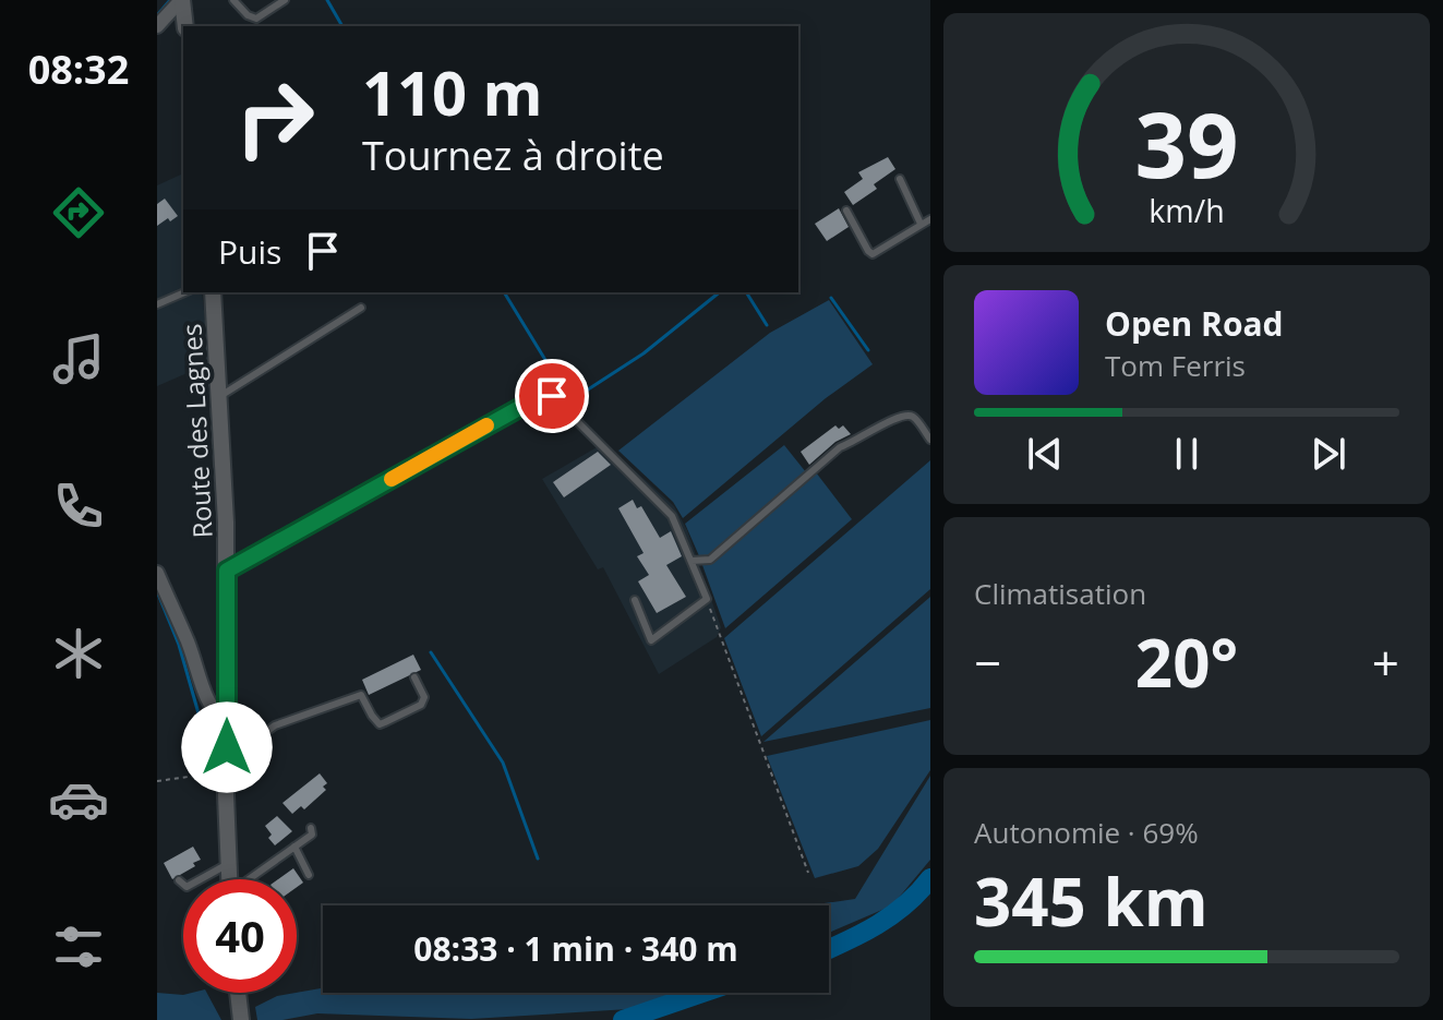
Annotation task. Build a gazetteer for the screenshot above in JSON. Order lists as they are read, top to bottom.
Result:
{
  "streets": {
    "street": ["Route des Lagnes"]
  },
  "page": {
    "tabs": "08:32",
    "turn": ["110 m", "Tournez à droite"],
    "then": "Puis",
    "song": ["Open Road", "Tom Ferris"],
    "tile": [
      "Climatisation",
      ["Autonomie · 69%", "345 km"]
    ],
    "heat": ["−", "20°", "+"],
    "limit": "40",
    "trip": "08:33 · 1 min · 340 m",
    "gauge": ["39", "km/h"]
  }
}
